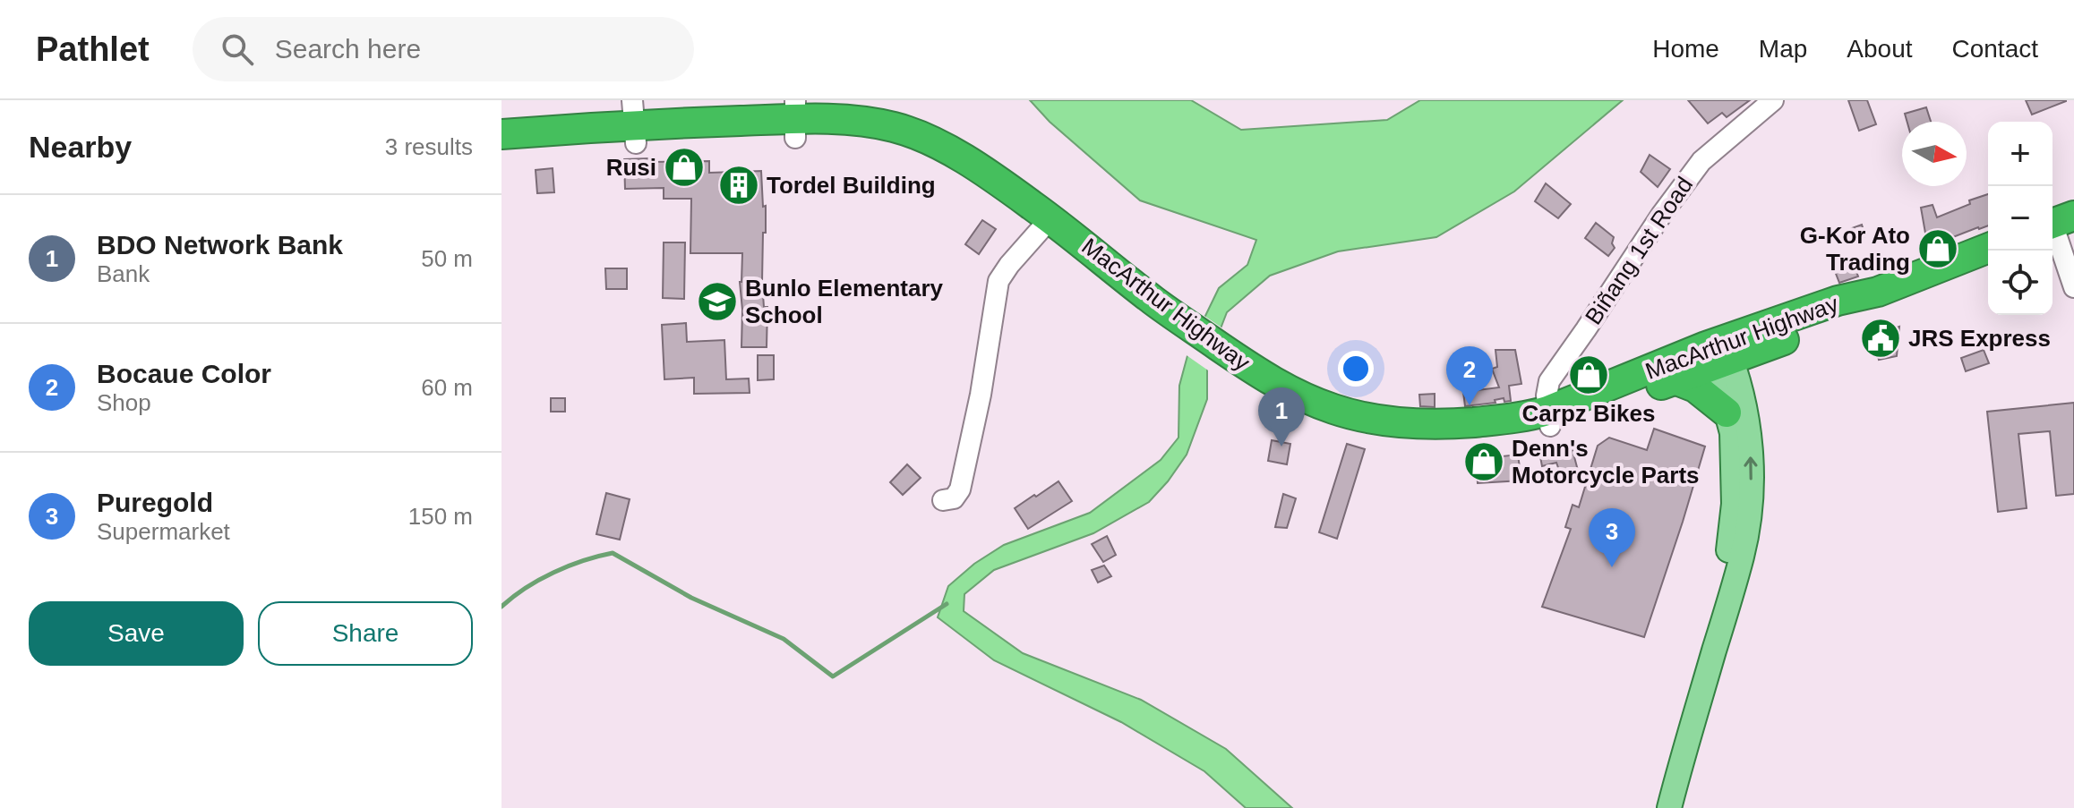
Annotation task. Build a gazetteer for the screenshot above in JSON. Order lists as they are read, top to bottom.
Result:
{
  "streets": {
    "highway": ["MacArthur Highway"],
    "street": ["Biñang 1st Road"]
  },
  "crossings": [
    ["Biñang 1st Road", "MacArthur Highway"]
  ],
  "places": {
    "shop": [
      "Rusi",
      "G-Kor Ato Trading",
      "Carpz Bikes",
      "Denn's Motorcycle Parts"
    ],
    "building": ["Tordel Building"],
    "school or university": ["Bunlo Elementary School"],
    "public building": ["JRS Express"]
  },
  "north": "right",
  "page": {
    "header": "Pathlet",
    "search": "Search here",
    "nav": [
      "Home",
      "Map",
      "About",
      "Contact"
    ],
    "heading": ["Nearby", "3 results"],
    "map_buttons": ["+", "−"],
    "list": [
      {
        "mark": "1",
        "name": "BDO Network Bank",
        "note": "Bank",
        "value": "50 m"
      },
      {
        "mark": "2",
        "name": "Bocaue Color",
        "note": "Shop",
        "value": "60 m"
      },
      {
        "mark": "3",
        "name": "Puregold",
        "note": "Supermarket",
        "value": "150 m"
      }
    ],
    "pins": ["2", "1", "3"],
    "buttons": ["Save", "Share"]
  }
}
